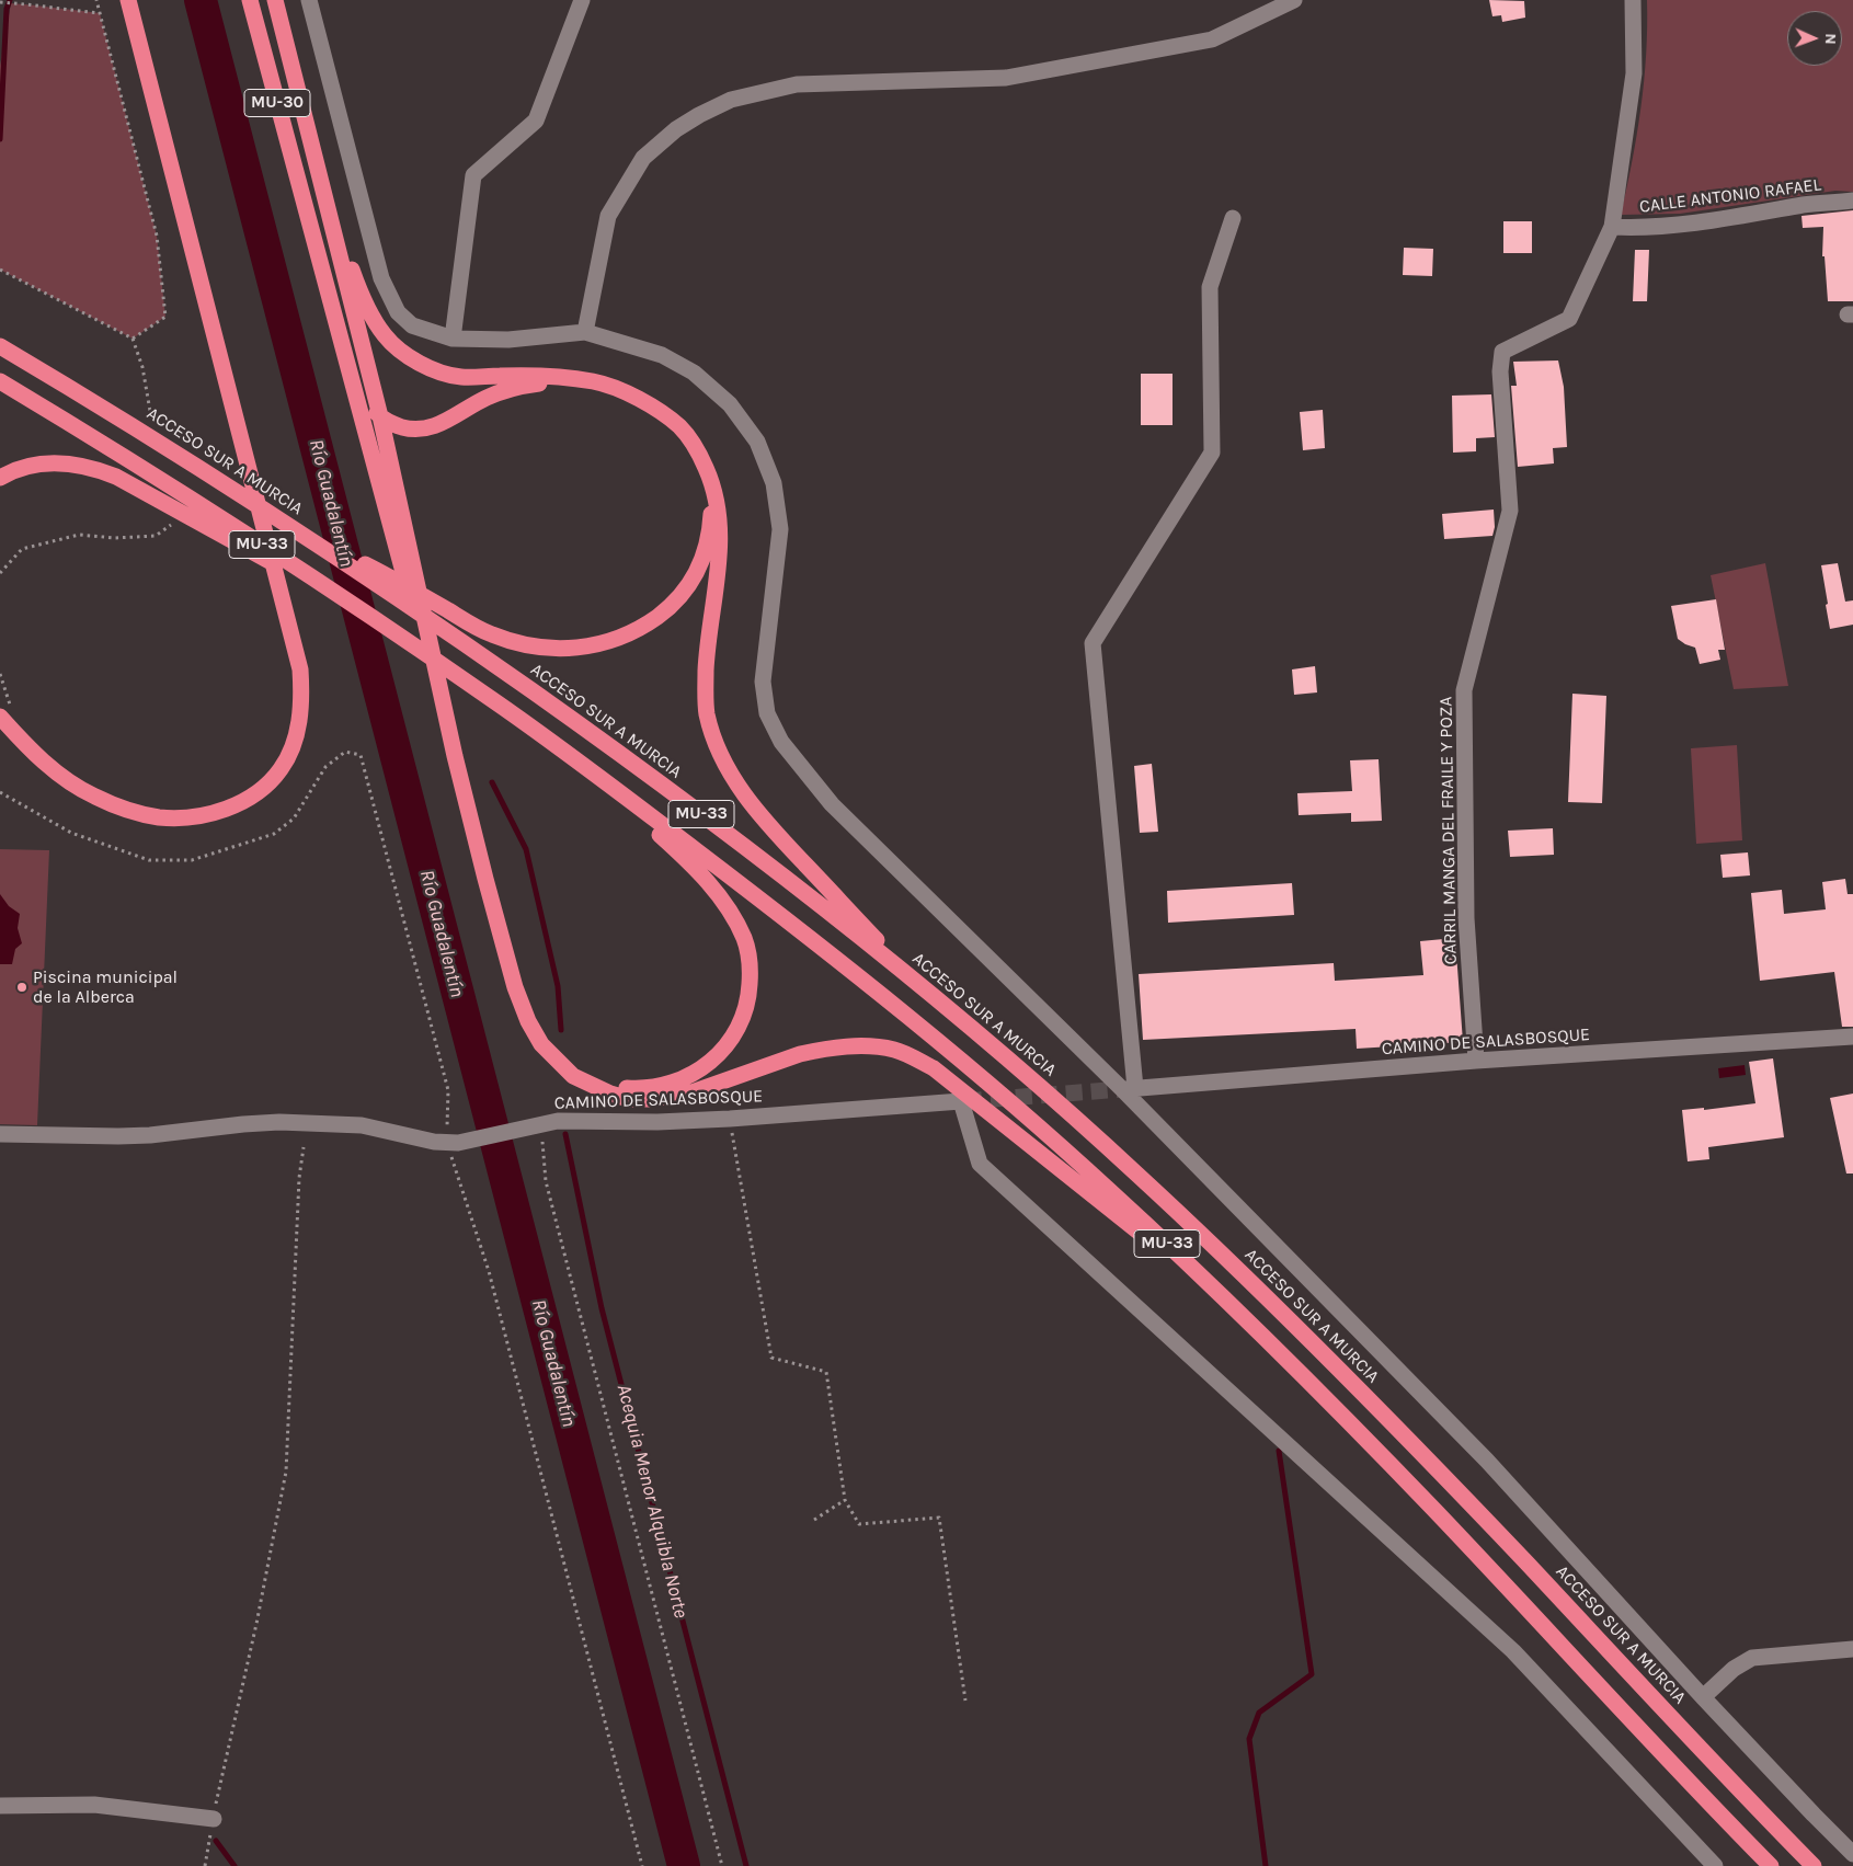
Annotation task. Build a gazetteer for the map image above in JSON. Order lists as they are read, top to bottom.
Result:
{
  "streets": {
    "highway": ["MU-30", "ACCESO SUR A MURCIA", "MU-33"],
    "street": ["CALLE ANTONIO RAFAEL", "CARRIL MANGA DEL FRAILE Y POZA", "CAMINO DE SALASBOSQUE"]
  },
  "crossings": [
    ["CALLE ANTONIO RAFAEL", "CARRIL MANGA DEL FRAILE Y POZA"],
    ["CARRIL MANGA DEL FRAILE Y POZA", "CAMINO DE SALASBOSQUE"]
  ],
  "water": ["Río Guadalentín", "Acequia Menor Alquibla Norte"],
  "places": ["Piscina municipal de la Alberca"],
  "north": "right"
}
